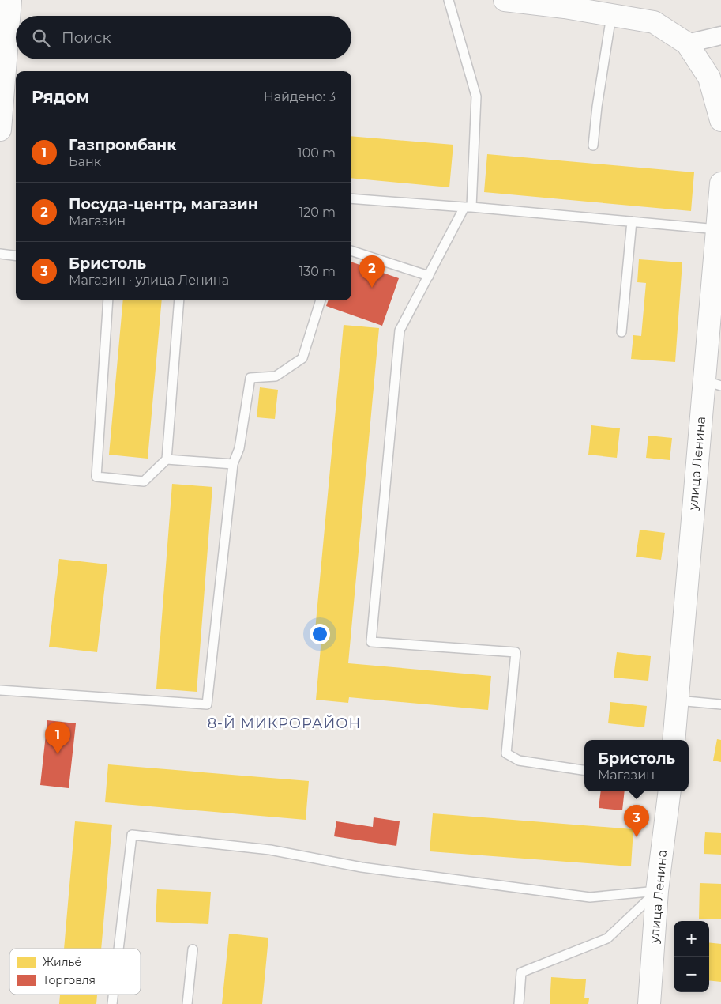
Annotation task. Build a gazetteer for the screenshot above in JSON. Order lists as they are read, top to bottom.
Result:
{
  "streets": {
    "main road": ["улица Ленина"]
  },
  "districts": ["8-Й МИКРОРАЙОН"],
  "legend": ["Жильё", "Торговля"],
  "page": {
    "search": "Поиск",
    "heading": ["Рядом", "Найдено: 3"],
    "list": [
      {
        "mark": "1",
        "name": "Газпромбанк",
        "note": "Банк",
        "value": "100 m"
      },
      {
        "mark": "2",
        "name": "Посуда-центр, магазин",
        "note": "Магазин",
        "value": "120 m"
      },
      {
        "mark": "3",
        "name": "Бристоль",
        "note": "Магазин · улица Ленина",
        "value": "130 m"
      }
    ],
    "pins": ["2", "1", "3"],
    "popup": ["Бристоль", "Магазин"],
    "map_buttons": ["+", "−"]
  }
}
